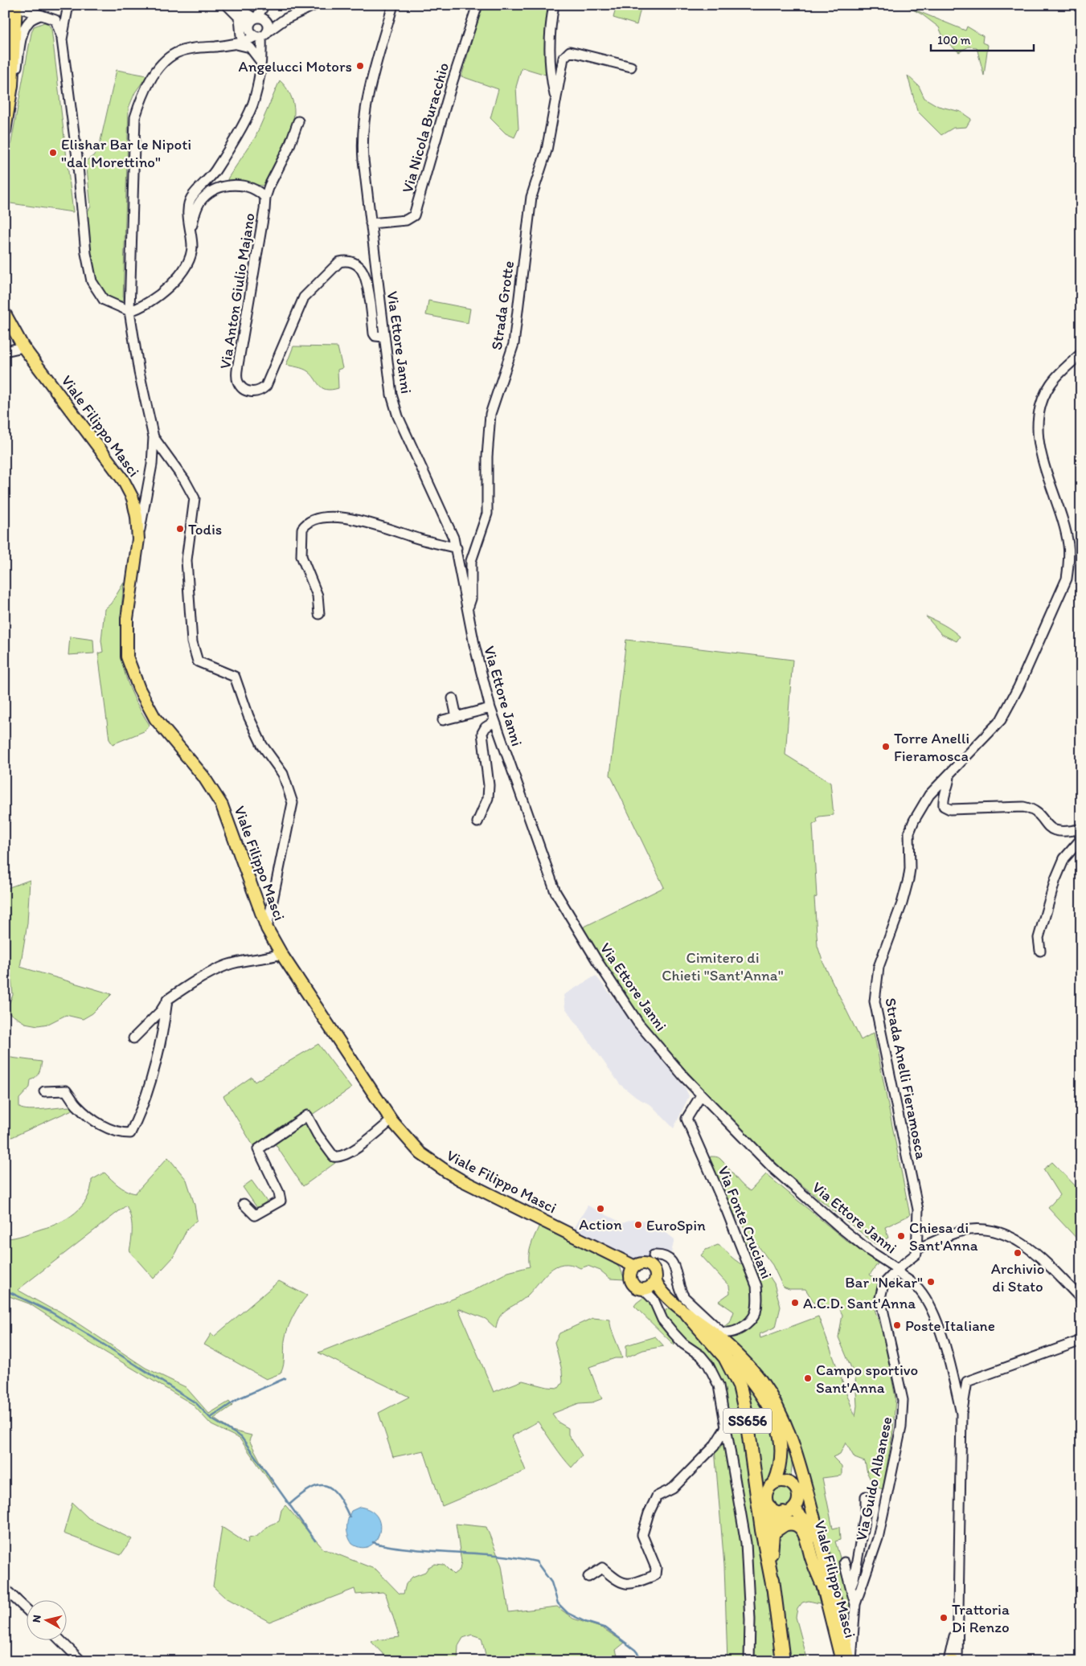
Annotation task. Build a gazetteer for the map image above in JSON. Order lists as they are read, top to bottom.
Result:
{
  "streets": {
    "highway": ["SS656"],
    "main road": ["Viale Filippo Masci"],
    "street": [
      "Via Nicola Buracchio",
      "Via Anton Giulio Majano",
      "Strada Grotte",
      "Via Ettore Janni",
      "Strada Anelli Fieramosca",
      "Via Fonte Cruciani",
      "Via Guido Albanese"
    ]
  },
  "crossings": [
    ["Via Nicola Buracchio", "Via Ettore Janni"],
    ["Via Anton Giulio Majano", "Via Ettore Janni"],
    ["Strada Grotte", "Via Ettore Janni"],
    ["Via Ettore Janni", "Via Fonte Cruciani"],
    ["Via Ettore Janni", "Via Guido Albanese"],
    ["Viale Filippo Masci", "SS656"],
    ["Viale Filippo Masci", "Via Guido Albanese"],
    ["Strada Anelli Fieramosca", "Via Guido Albanese"]
  ],
  "parks": ["Cimitero di Chieti \"Sant'Anna\""],
  "places": [
    "Angelucci Motors",
    "Elishar Bar le Nipoti \"dal Morettino\"",
    "Todis",
    "Torre Anelli Fieramosca",
    "Action",
    "EuroSpin",
    "Chiesa di Sant'Anna",
    "Archivio di Stato",
    "Bar \"Nekar\"",
    "A.C.D. Sant'Anna",
    "Poste Italiane",
    "Campo sportivo Sant'Anna",
    "Trattoria Di Renzo"
  ],
  "scale_bar": "100 m",
  "north": "left"
}
